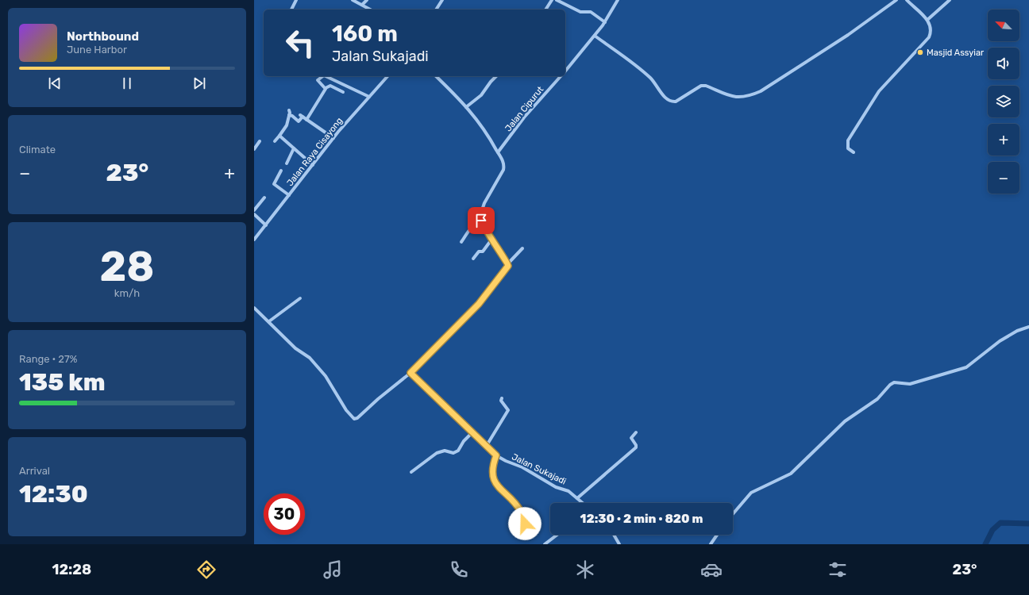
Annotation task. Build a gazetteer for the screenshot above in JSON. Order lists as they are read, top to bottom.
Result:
{
  "streets": {
    "street": ["Jalan Cipurut", "Jalan Raya Cisayong", "Jalan Sukajadi"]
  },
  "places": ["Masjid Assyiar"],
  "north": "top left",
  "page": {
    "map_buttons": ["+", "−"],
    "turn": ["160 m", "Jalan Sukajadi"],
    "song": ["Northbound", "June Harbor"],
    "tile": [
      "Climate",
      ["28", "km/h"],
      ["Range · 27%", "135 km"],
      ["Arrival", "12:30"]
    ],
    "heat": ["−", "23°", "+"],
    "limit": "30",
    "trip": "12:30 · 2 min · 820 m",
    "tabs": ["12:28", "23°"]
  }
}
